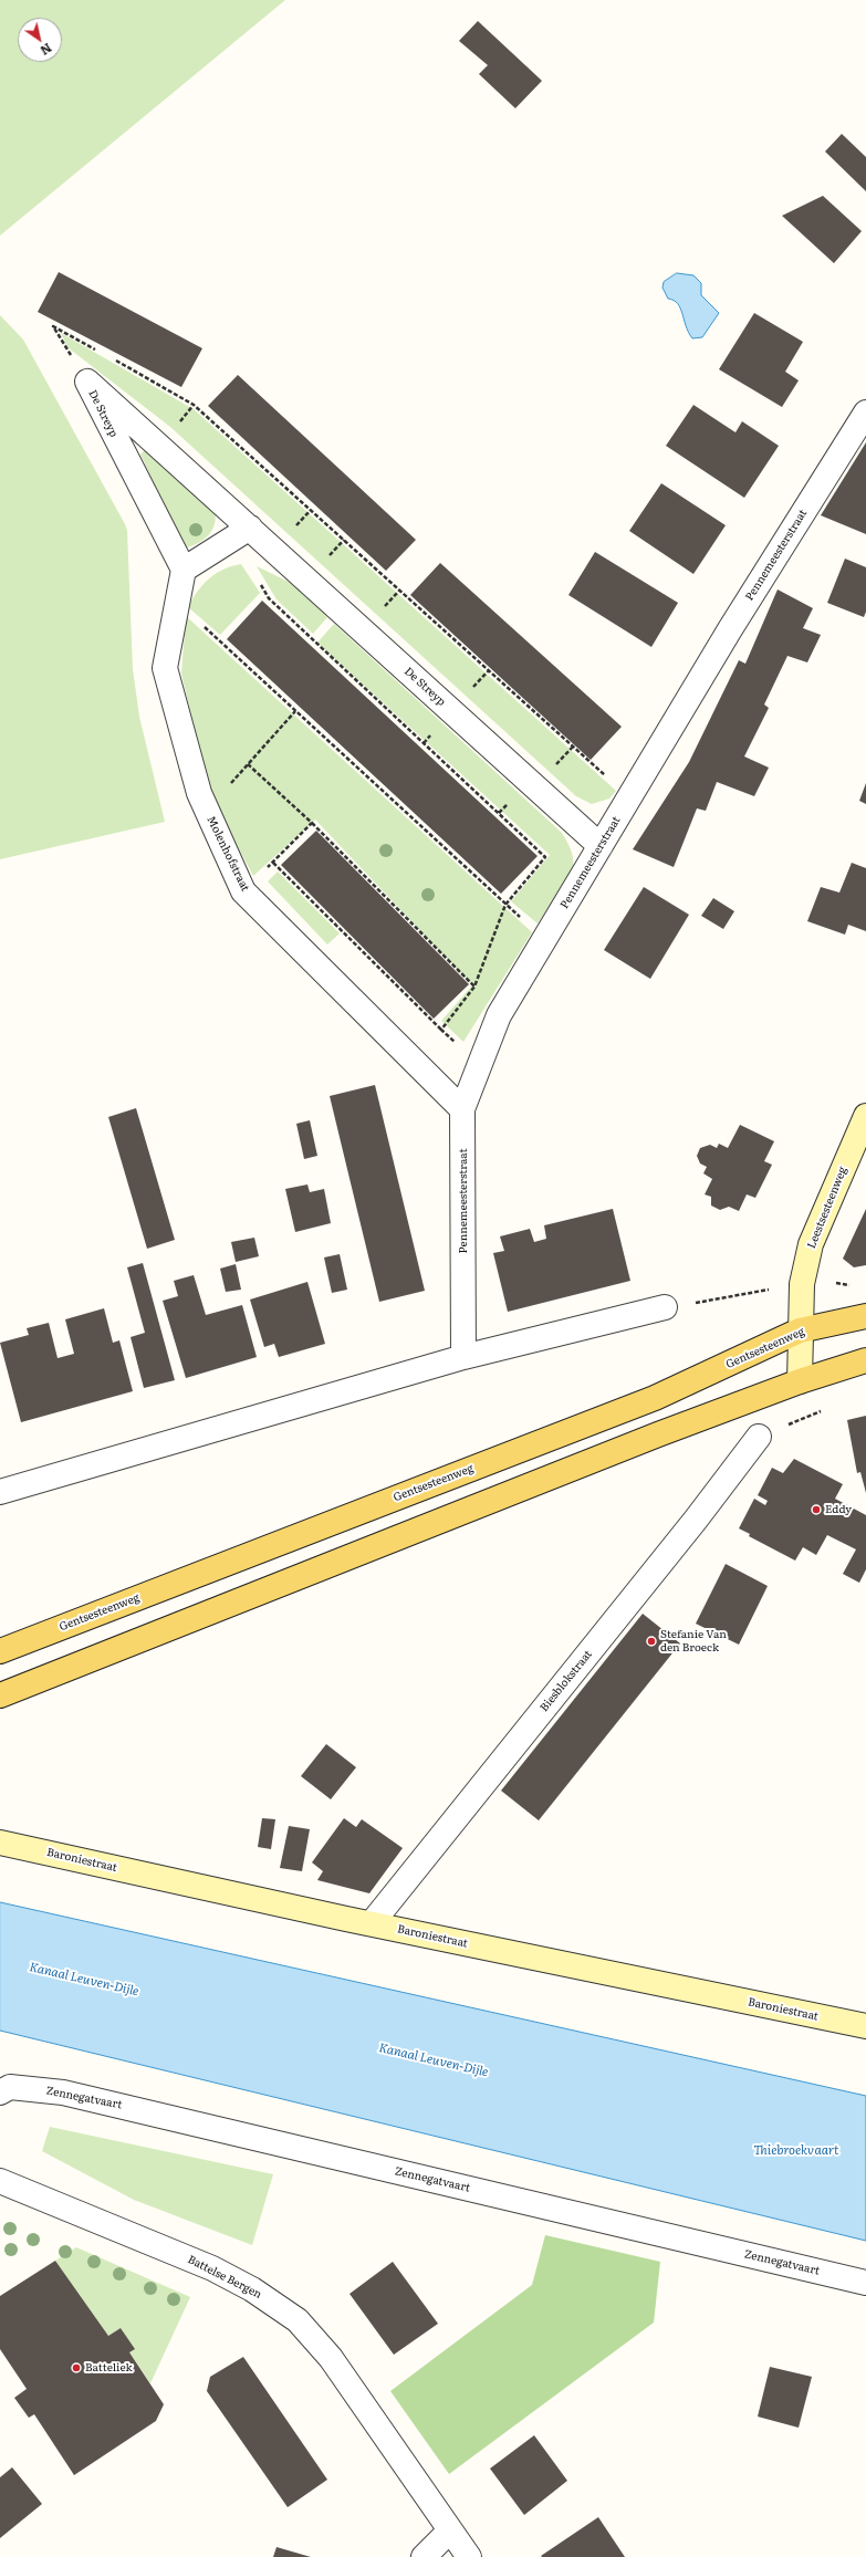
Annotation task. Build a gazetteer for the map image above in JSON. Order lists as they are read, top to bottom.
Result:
{
  "streets": {
    "main road": ["Leestsesteenweg", "Gentsesteenweg", "Baroniestraat"],
    "street": [
      "De Streyp",
      "Pennemeesterstraat",
      "Molenhofstraat",
      "Biesblokstraat",
      "Zennegatvaart",
      "Battelse Bergen"
    ]
  },
  "crossings": [
    ["De Streyp", "Pennemeesterstraat"],
    ["De Streyp", "Molenhofstraat"],
    ["Pennemeesterstraat", "Molenhofstraat"],
    ["Leestsesteenweg", "Gentsesteenweg"],
    ["Biesblokstraat", "Baroniestraat"]
  ],
  "water": ["Kanaal Leuven-Dijle", "Thiebroekvaart"],
  "places": ["Eddy", "Stefanie Van den Broeck", "Batteliek"],
  "north": "bottom right"
}
